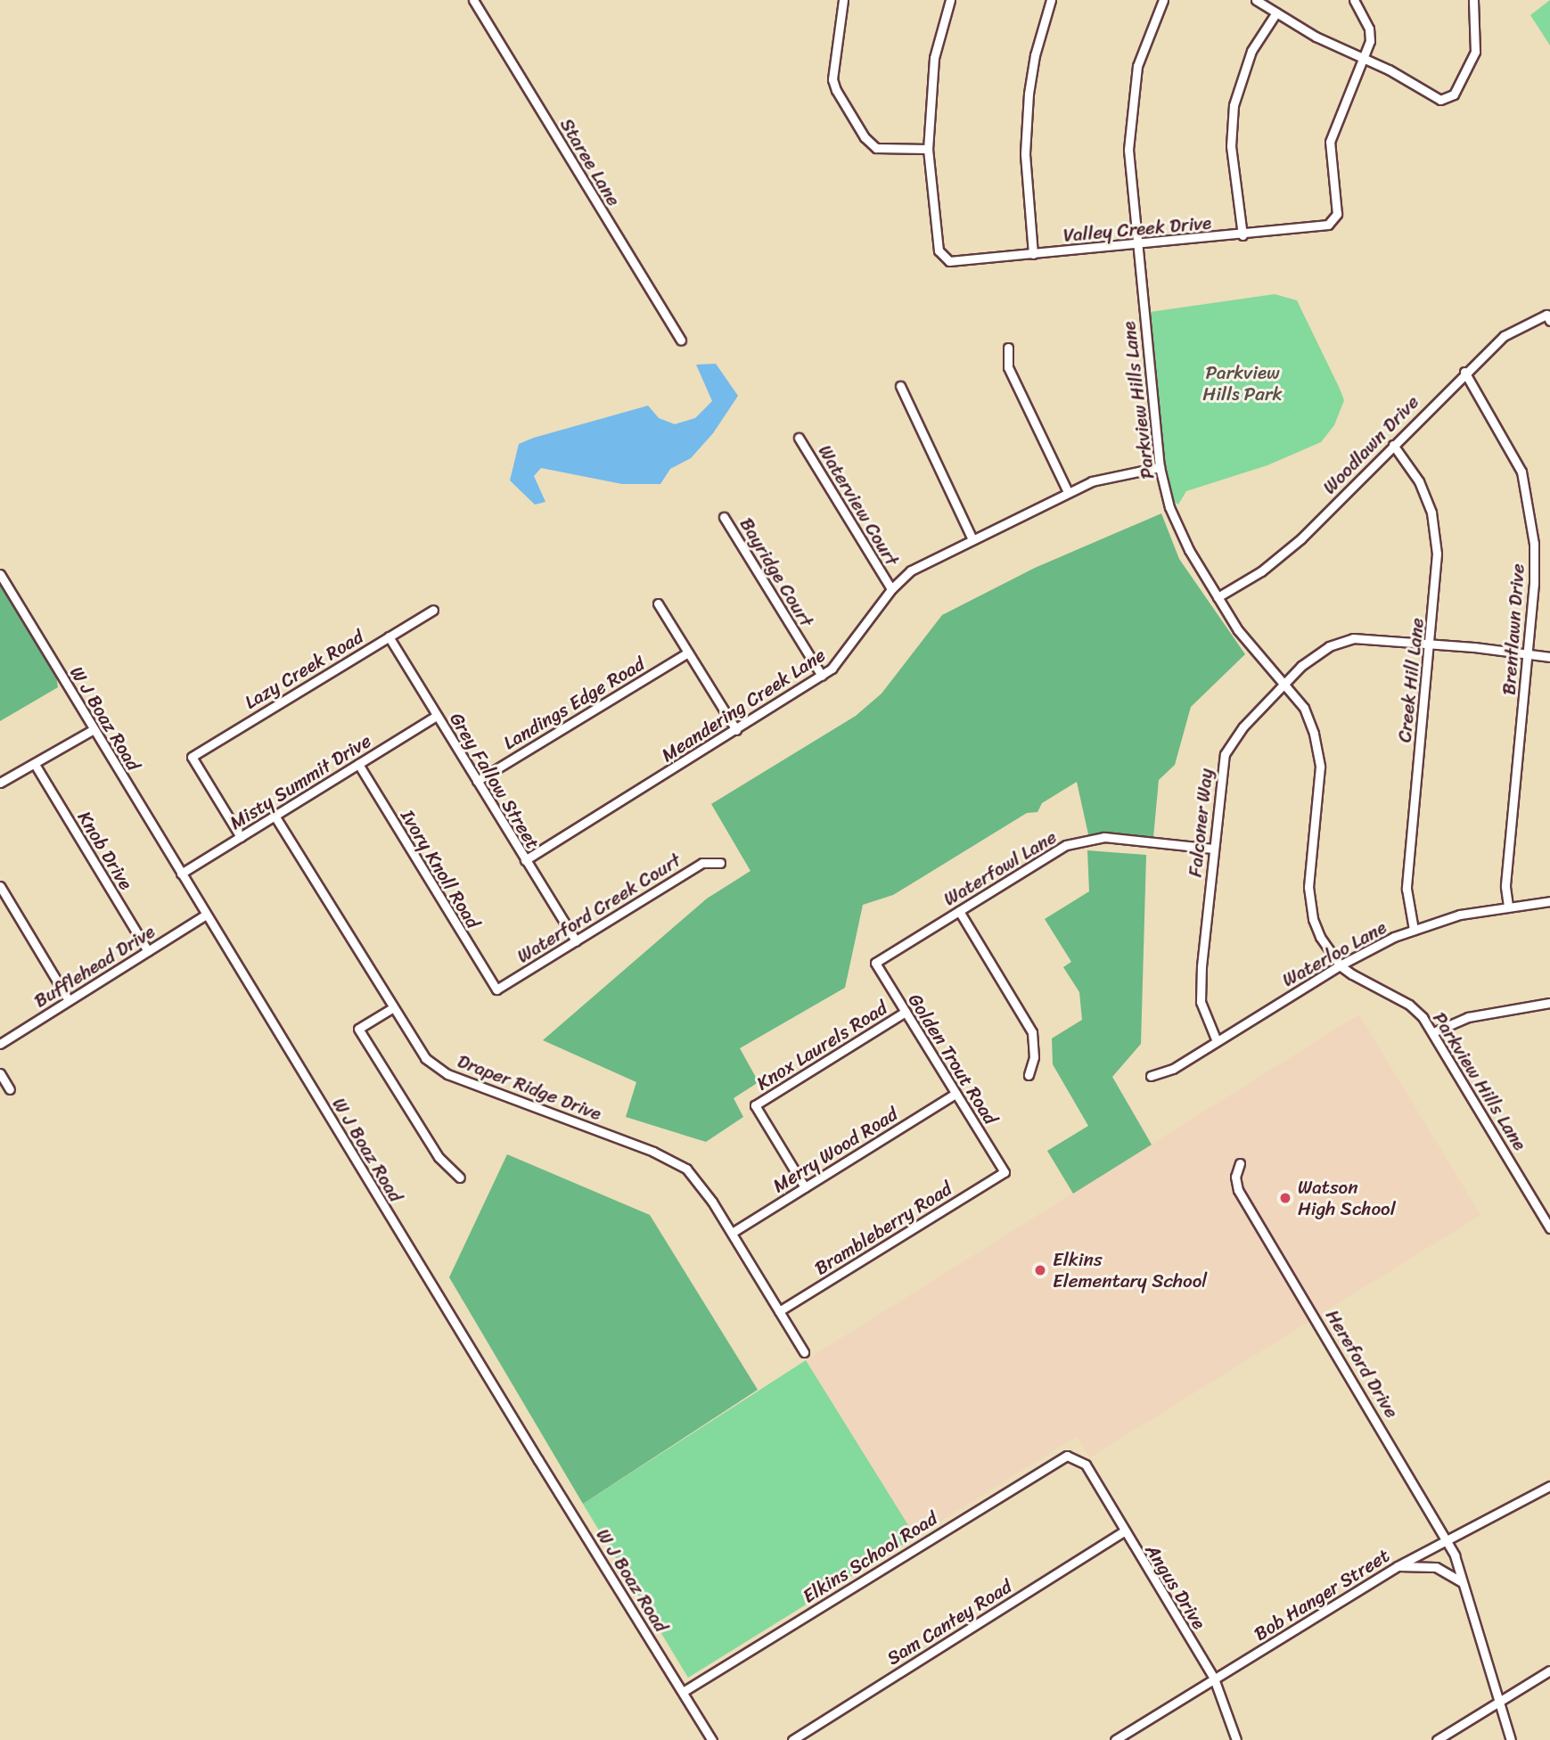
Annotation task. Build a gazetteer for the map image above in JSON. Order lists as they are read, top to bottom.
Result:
{
  "streets": {
    "street": [
      "Staree Lane",
      "Valley Creek Drive",
      "Parkview Hills Lane",
      "Woodlawn Drive",
      "Waterview Court",
      "Bayridge Court",
      "Brentlawn Drive",
      "Lazy Creek Road",
      "Creek Hill Lane",
      "Landings Edge Road",
      "Meandering Creek Lane",
      "W J Boaz Road",
      "Grey Fallow Street",
      "Misty Summit Drive",
      "Falconer Way",
      "Knob Drive",
      "Waterfowl Lane",
      "Ivory Knoll Road",
      "Waterford Creek Court",
      "Waterloo Lane",
      "Bufflehead Drive",
      "Knox Laurels Road",
      "Golden Trout Road",
      "Draper Ridge Drive",
      "Merry Wood Road",
      "Brambleberry Road",
      "Hereford Drive",
      "Elkins School Road",
      "Angus Drive",
      "Bob Hanger Street",
      "Sam Cantey Road"
    ]
  },
  "crossings": [
    ["Valley Creek Drive", "Parkview Hills Lane"],
    ["Parkview Hills Lane", "Woodlawn Drive"],
    ["Parkview Hills Lane", "Meandering Creek Lane"],
    ["Parkview Hills Lane", "Falconer Way"],
    ["Parkview Hills Lane", "Waterloo Lane"],
    ["Woodlawn Drive", "Brentlawn Drive"],
    ["Woodlawn Drive", "Creek Hill Lane"],
    ["Waterview Court", "Meandering Creek Lane"],
    ["Bayridge Court", "Meandering Creek Lane"],
    ["Brentlawn Drive", "Falconer Way"],
    ["Brentlawn Drive", "Waterloo Lane"],
    ["Lazy Creek Road", "Grey Fallow Street"],
    ["Lazy Creek Road", "Misty Summit Drive"],
    ["Creek Hill Lane", "Falconer Way"],
    ["Creek Hill Lane", "Waterloo Lane"],
    ["Landings Edge Road", "Grey Fallow Street"],
    ["Meandering Creek Lane", "Grey Fallow Street"],
    ["W J Boaz Road", "Misty Summit Drive"],
    ["W J Boaz Road", "Bufflehead Drive"],
    ["W J Boaz Road", "Elkins School Road"],
    ["Grey Fallow Street", "Misty Summit Drive"],
    ["Grey Fallow Street", "Waterford Creek Court"],
    ["Misty Summit Drive", "Ivory Knoll Road"],
    ["Misty Summit Drive", "Draper Ridge Drive"],
    ["Falconer Way", "Waterfowl Lane"],
    ["Falconer Way", "Waterloo Lane"],
    ["Knob Drive", "Bufflehead Drive"],
    ["Waterfowl Lane", "Golden Trout Road"],
    ["Ivory Knoll Road", "Waterford Creek Court"],
    ["Knox Laurels Road", "Golden Trout Road"],
    ["Knox Laurels Road", "Merry Wood Road"],
    ["Golden Trout Road", "Merry Wood Road"],
    ["Golden Trout Road", "Brambleberry Road"],
    ["Draper Ridge Drive", "Merry Wood Road"],
    ["Draper Ridge Drive", "Brambleberry Road"],
    ["Hereford Drive", "Bob Hanger Street"],
    ["Elkins School Road", "Angus Drive"],
    ["Angus Drive", "Bob Hanger Street"],
    ["Angus Drive", "Sam Cantey Road"]
  ],
  "parks": ["Parkview Hills Park"],
  "places": ["Watson High School", "Elkins Elementary School"]
}
